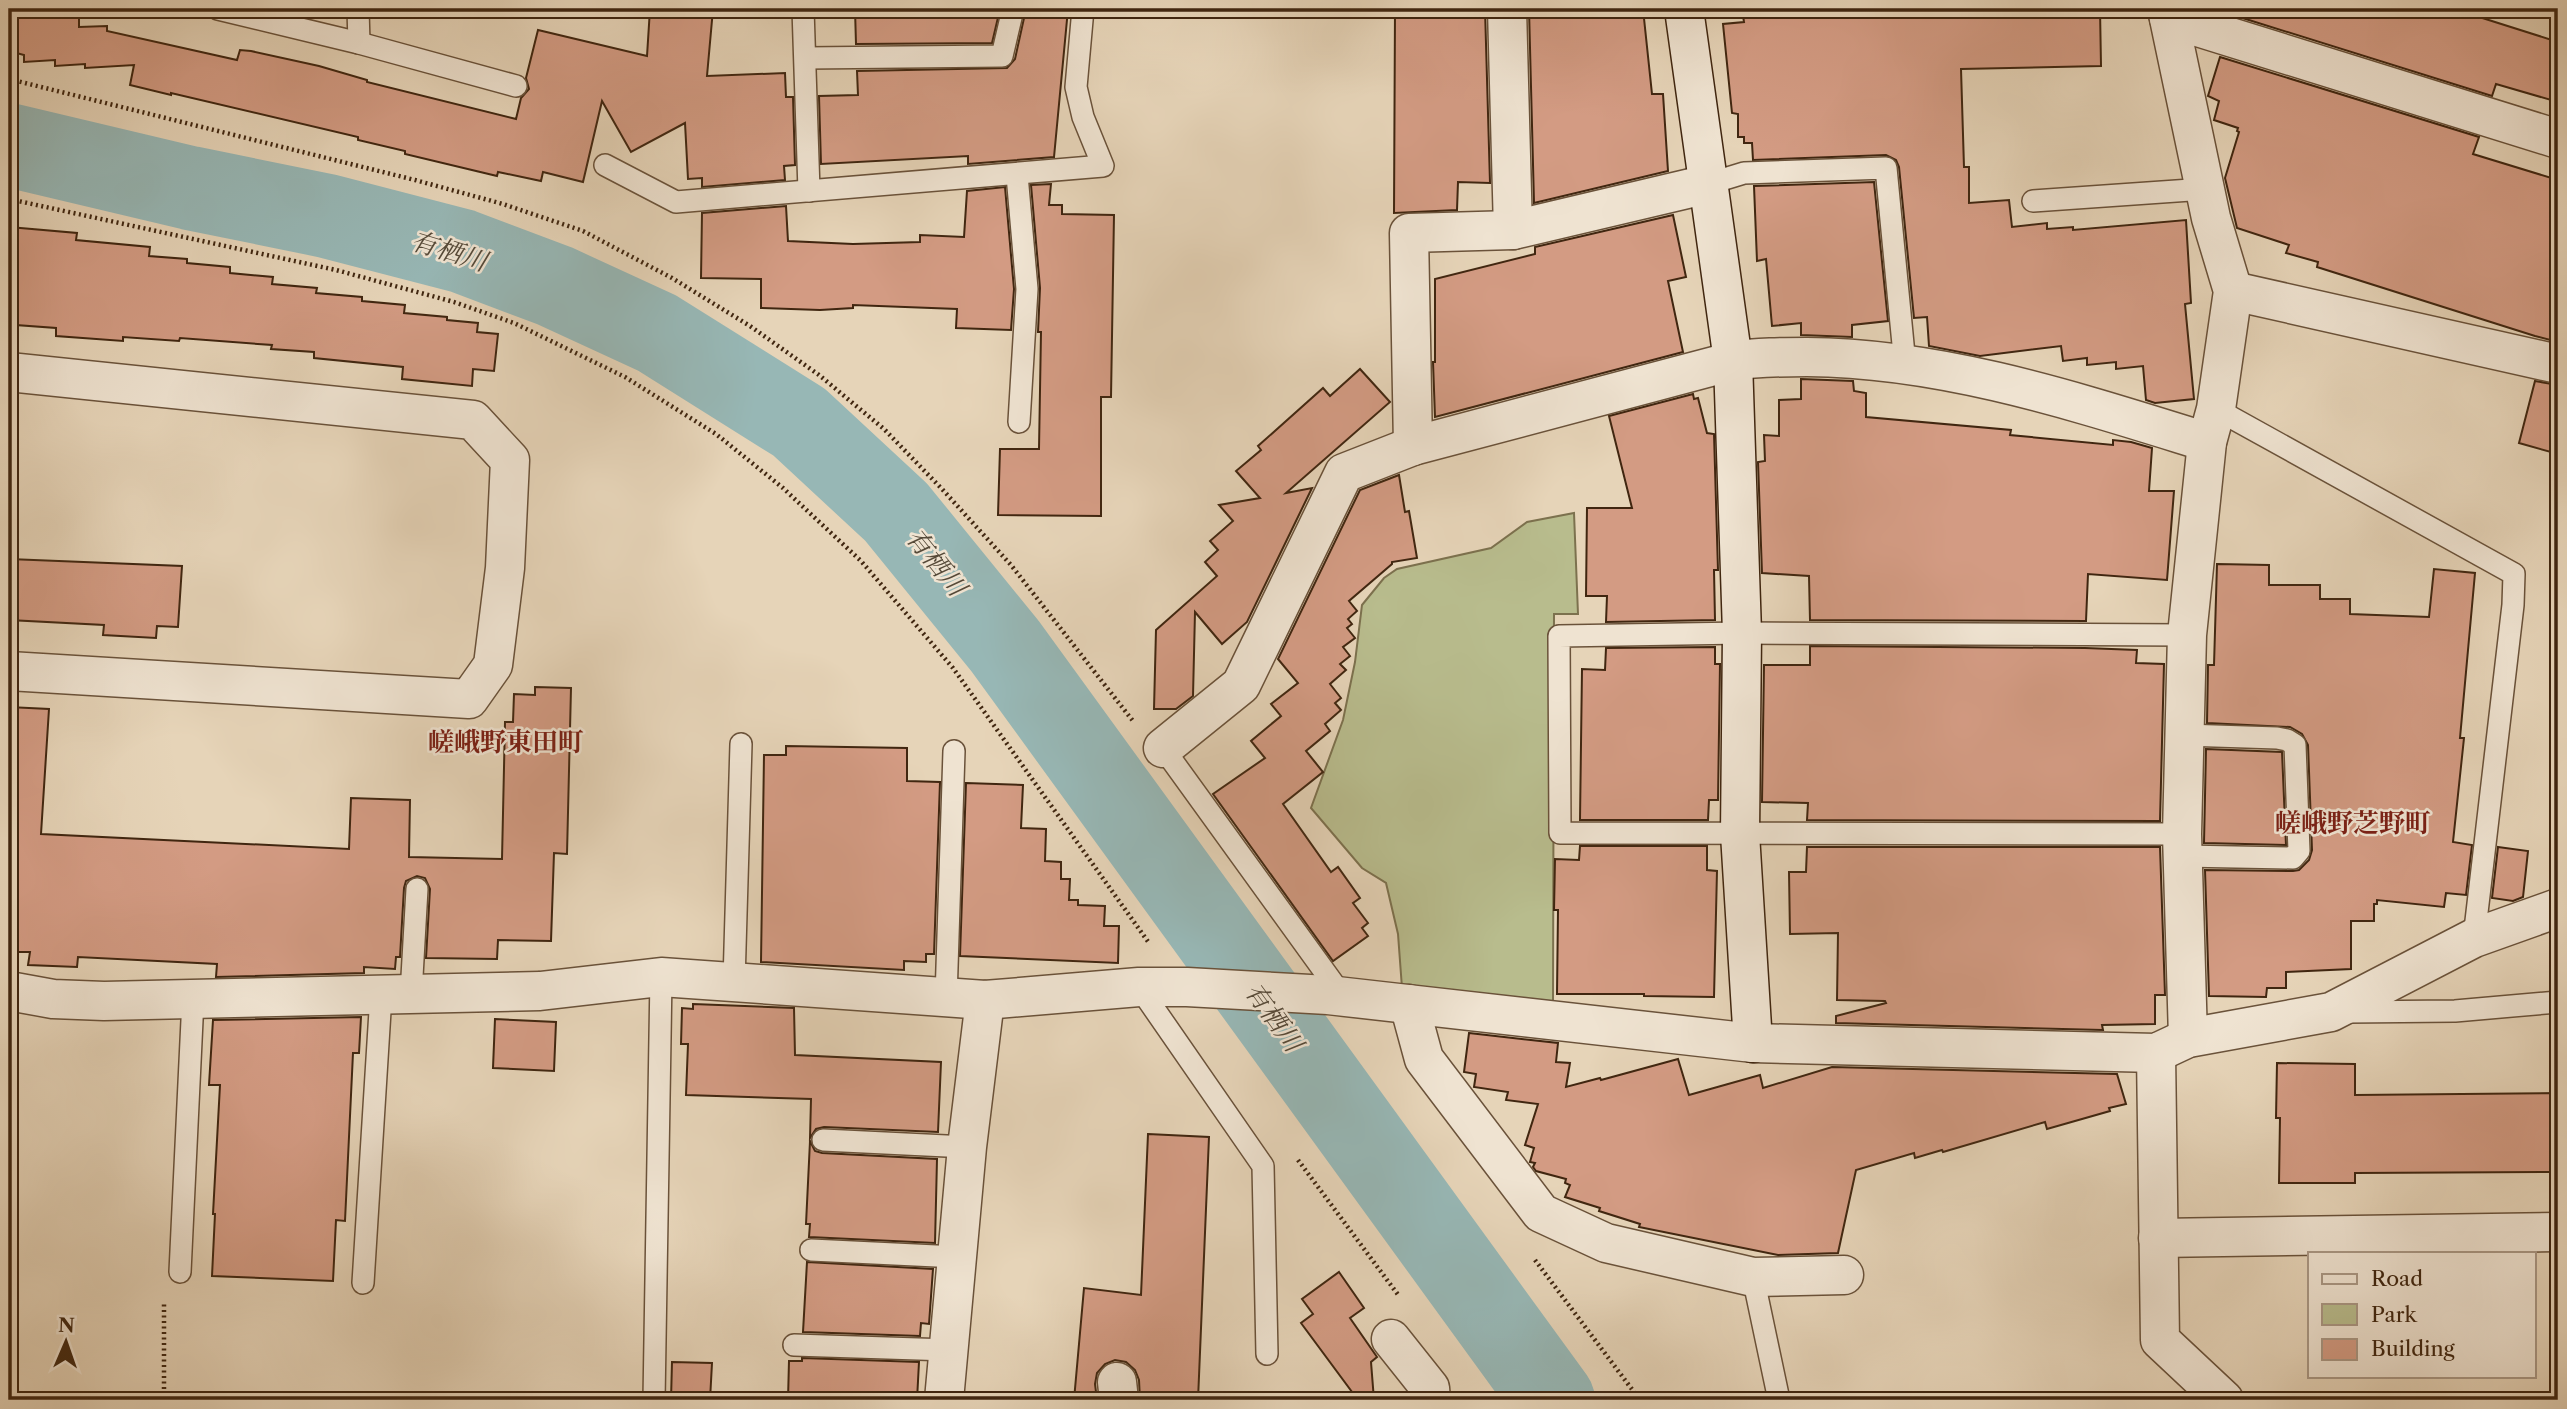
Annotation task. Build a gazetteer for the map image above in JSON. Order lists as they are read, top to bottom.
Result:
{
  "districts": ["嵯峨野東田町", "嵯峨野芝野町"],
  "water": ["有栖川"],
  "legend": ["Road", "Park", "Building"],
  "north": "top"
}
